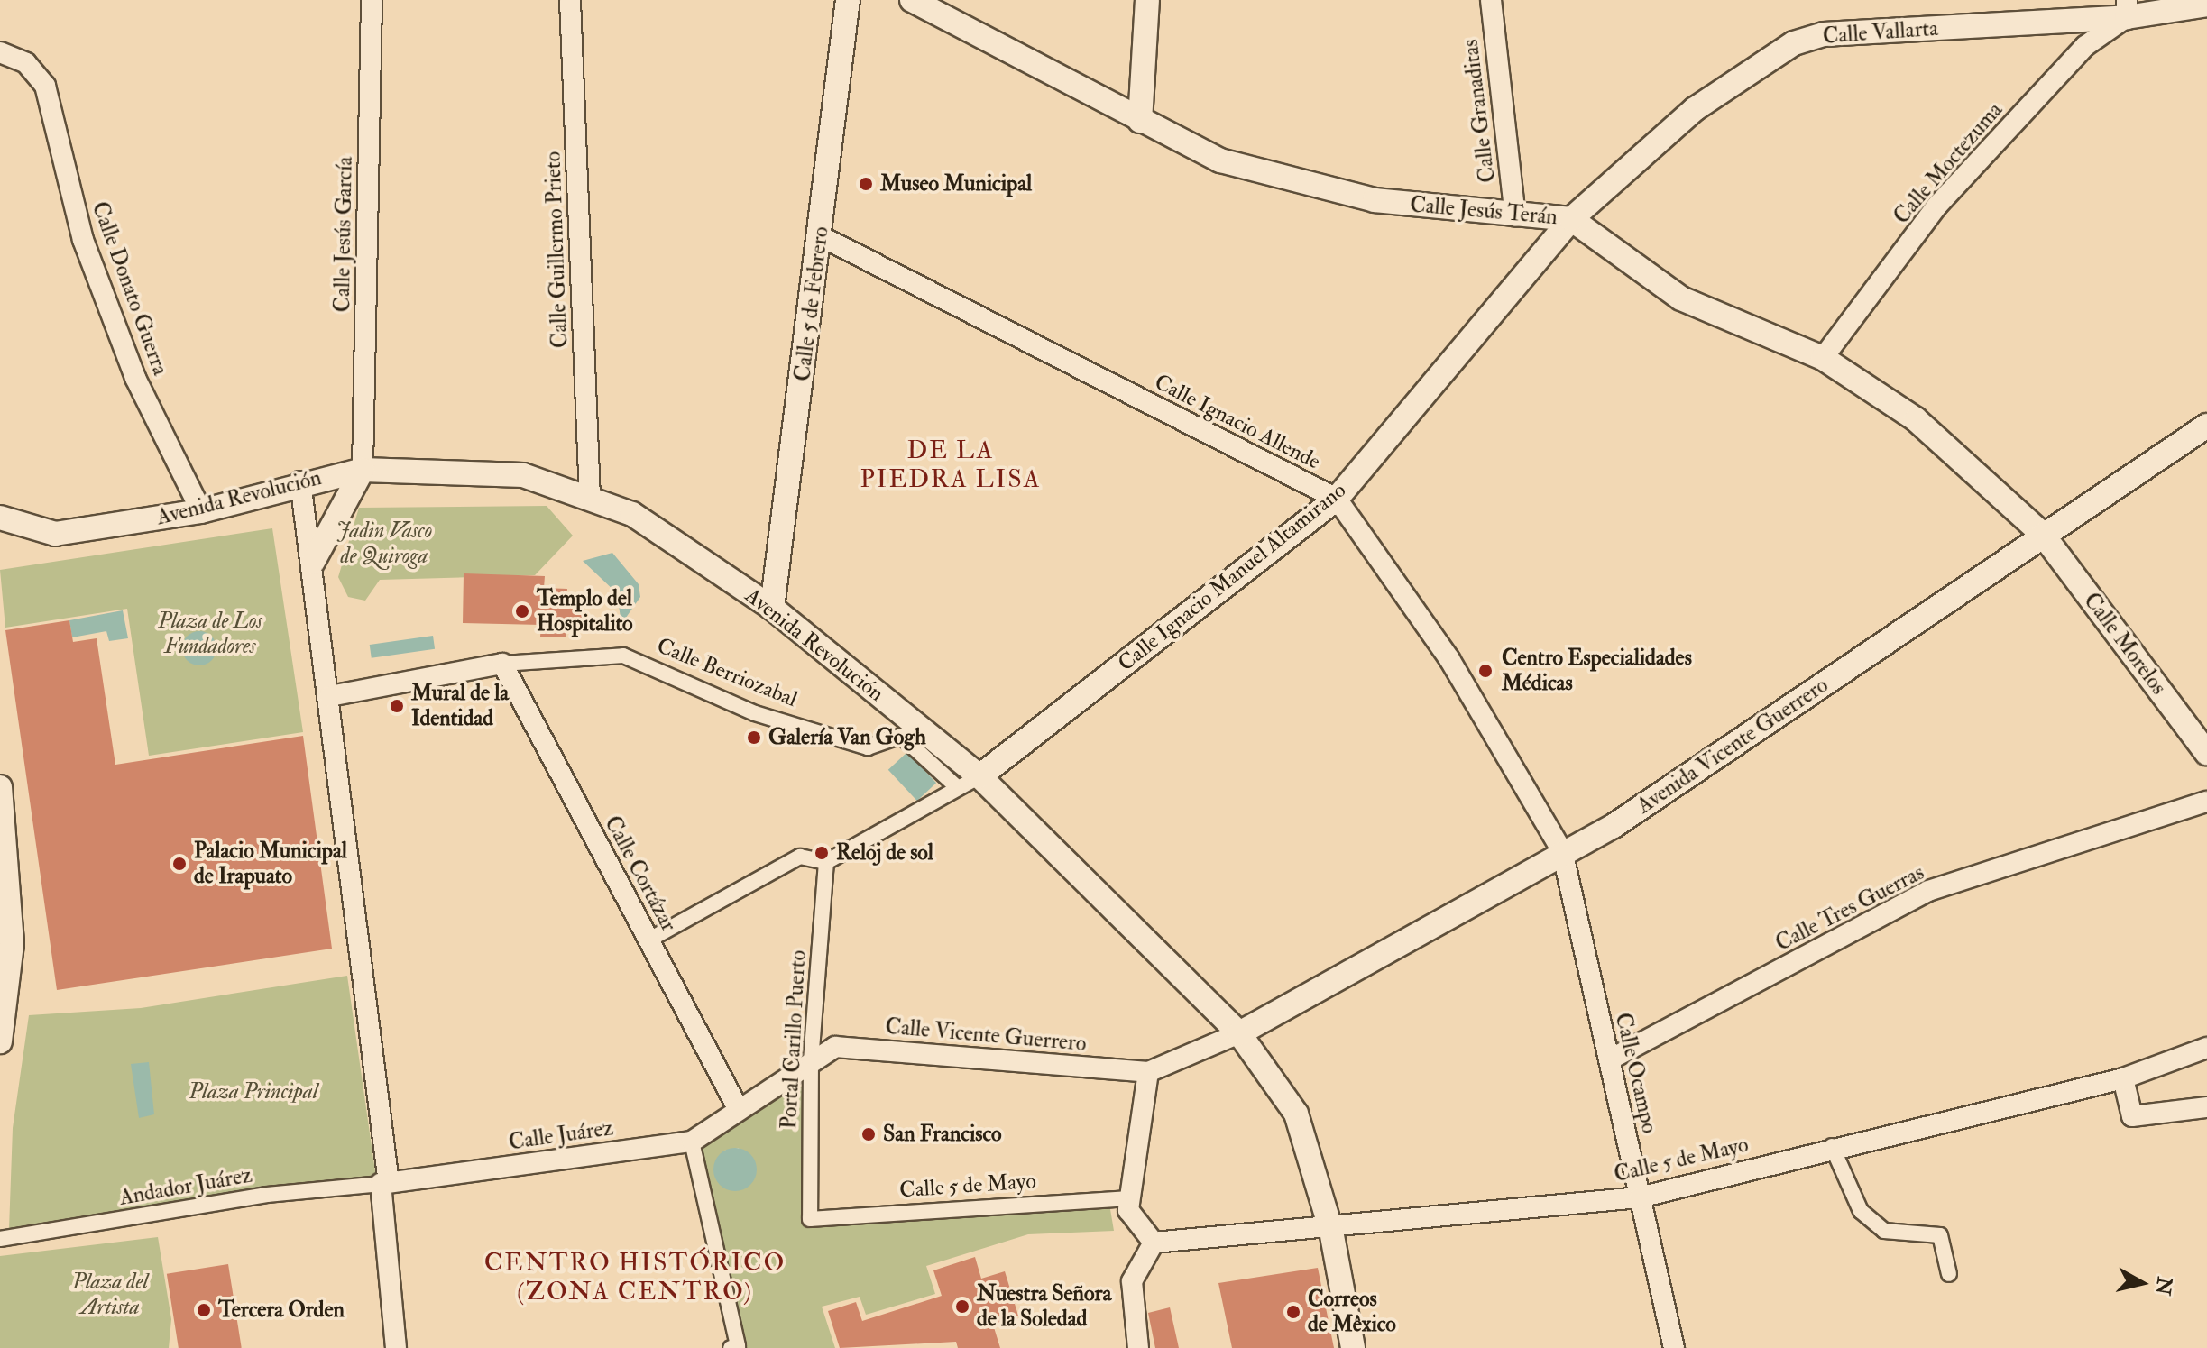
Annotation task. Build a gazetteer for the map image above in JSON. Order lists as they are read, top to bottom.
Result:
{
  "streets": {
    "street": [
      "Calle Vallarta",
      "Calle Granaditas",
      "Calle Moctezuma",
      "Calle Jesús Terán",
      "Calle Jesús García",
      "Calle Guillermo Prieto",
      "Calle Donato Guerra",
      "Calle 5 de Febrero",
      "Calle Ignacio Allende",
      "Avenida Revolución",
      "Calle Ignacio Manuel Altamirano",
      "Calle Morelos",
      "Calle Berriozabal",
      "Avenida Vicente Guerrero",
      "Calle Cortázar",
      "Calle Tres Guerras",
      "Calle Vicente Guerrero",
      "Portal Carillo Puerto",
      "Calle Ocampo",
      "Calle Juárez",
      "Calle 5 de Mayo",
      "Andador Juárez"
    ]
  },
  "crossings": [
    ["Calle Vallarta", "Calle Moctezuma"],
    ["Calle Vallarta", "Calle Jesús Terán"],
    ["Calle Vallarta", "Calle Ignacio Manuel Altamirano"],
    ["Calle Granaditas", "Calle Jesús Terán"],
    ["Calle Moctezuma", "Calle Jesús Terán"],
    ["Calle Jesús Terán", "Calle Ignacio Manuel Altamirano"],
    ["Calle Jesús Terán", "Calle Morelos"],
    ["Calle Jesús Terán", "Avenida Vicente Guerrero"],
    ["Calle Jesús García", "Avenida Revolución"],
    ["Calle Guillermo Prieto", "Avenida Revolución"],
    ["Calle Donato Guerra", "Avenida Revolución"],
    ["Calle 5 de Febrero", "Calle Ignacio Allende"],
    ["Calle 5 de Febrero", "Avenida Revolución"],
    ["Calle Ignacio Allende", "Calle Ignacio Manuel Altamirano"],
    ["Calle Ignacio Allende", "Avenida Vicente Guerrero"],
    ["Calle Ignacio Allende", "Calle Ocampo"],
    ["Avenida Revolución", "Calle Ignacio Manuel Altamirano"],
    ["Avenida Revolución", "Avenida Vicente Guerrero"],
    ["Avenida Revolución", "Calle Vicente Guerrero"],
    ["Avenida Revolución", "Calle 5 de Mayo"],
    ["Calle Morelos", "Avenida Vicente Guerrero"],
    ["Calle Berriozabal", "Calle Cortázar"],
    ["Avenida Vicente Guerrero", "Calle Vicente Guerrero"],
    ["Avenida Vicente Guerrero", "Calle Ocampo"],
    ["Calle Cortázar", "Calle Vicente Guerrero"],
    ["Calle Tres Guerras", "Calle Ocampo"],
    ["Calle Vicente Guerrero", "Portal Carillo Puerto"],
    ["Portal Carillo Puerto", "Calle 5 de Mayo"],
    ["Calle Ocampo", "Calle 5 de Mayo"],
    ["Calle Juárez", "Andador Juárez"]
  ],
  "districts": ["DE LA PIEDRA LISA", "CENTRO HISTÓRICO (ZONA CENTRO)"],
  "parks": [
    "Jadin Vasco de Quiroga",
    "Plaza de Los Fundadores",
    "Plaza Principal",
    "Plaza del Artista"
  ],
  "places": [
    "Museo Municipal",
    "Templo del Hospitalito",
    "Centro Especialidades Médicas",
    "Mural de la Identidad",
    "Galería Van Gogh",
    "Reloj de sol",
    "Palacio Municipal de Irapuato",
    "San Francisco",
    "Nuestra Señora de la Soledad",
    "Tercera Orden",
    "Correos de Mêxico"
  ],
  "north": "right"
}
